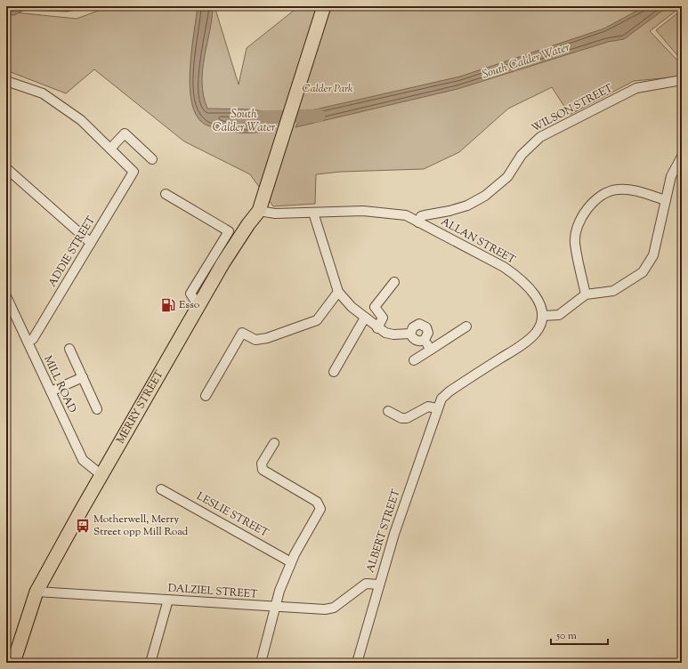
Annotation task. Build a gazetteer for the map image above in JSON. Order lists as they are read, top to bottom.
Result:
{
  "streets": {
    "main road": ["MERRY STREET"],
    "street": [
      "WILSON STREET",
      "ALLAN STREET",
      "ADDIE STREET",
      "MILL ROAD",
      "LESLIE STREET",
      "ALBERT STREET",
      "DALZIEL STREET"
    ]
  },
  "crossings": [
    ["WILSON STREET", "ALLAN STREET"],
    ["ALLAN STREET", "MERRY STREET"],
    ["ADDIE STREET", "MILL ROAD"],
    ["MILL ROAD", "MERRY STREET"],
    ["MERRY STREET", "DALZIEL STREET"],
    ["ALBERT STREET", "DALZIEL STREET"]
  ],
  "water": ["South Calder Water"],
  "parks": ["Calder Park"],
  "places": {
    "fuel station": ["Esso"],
    "bus stop": ["Motherwell, Merry Street opp Mill Road"]
  },
  "scale_bar": "50 m"
}
